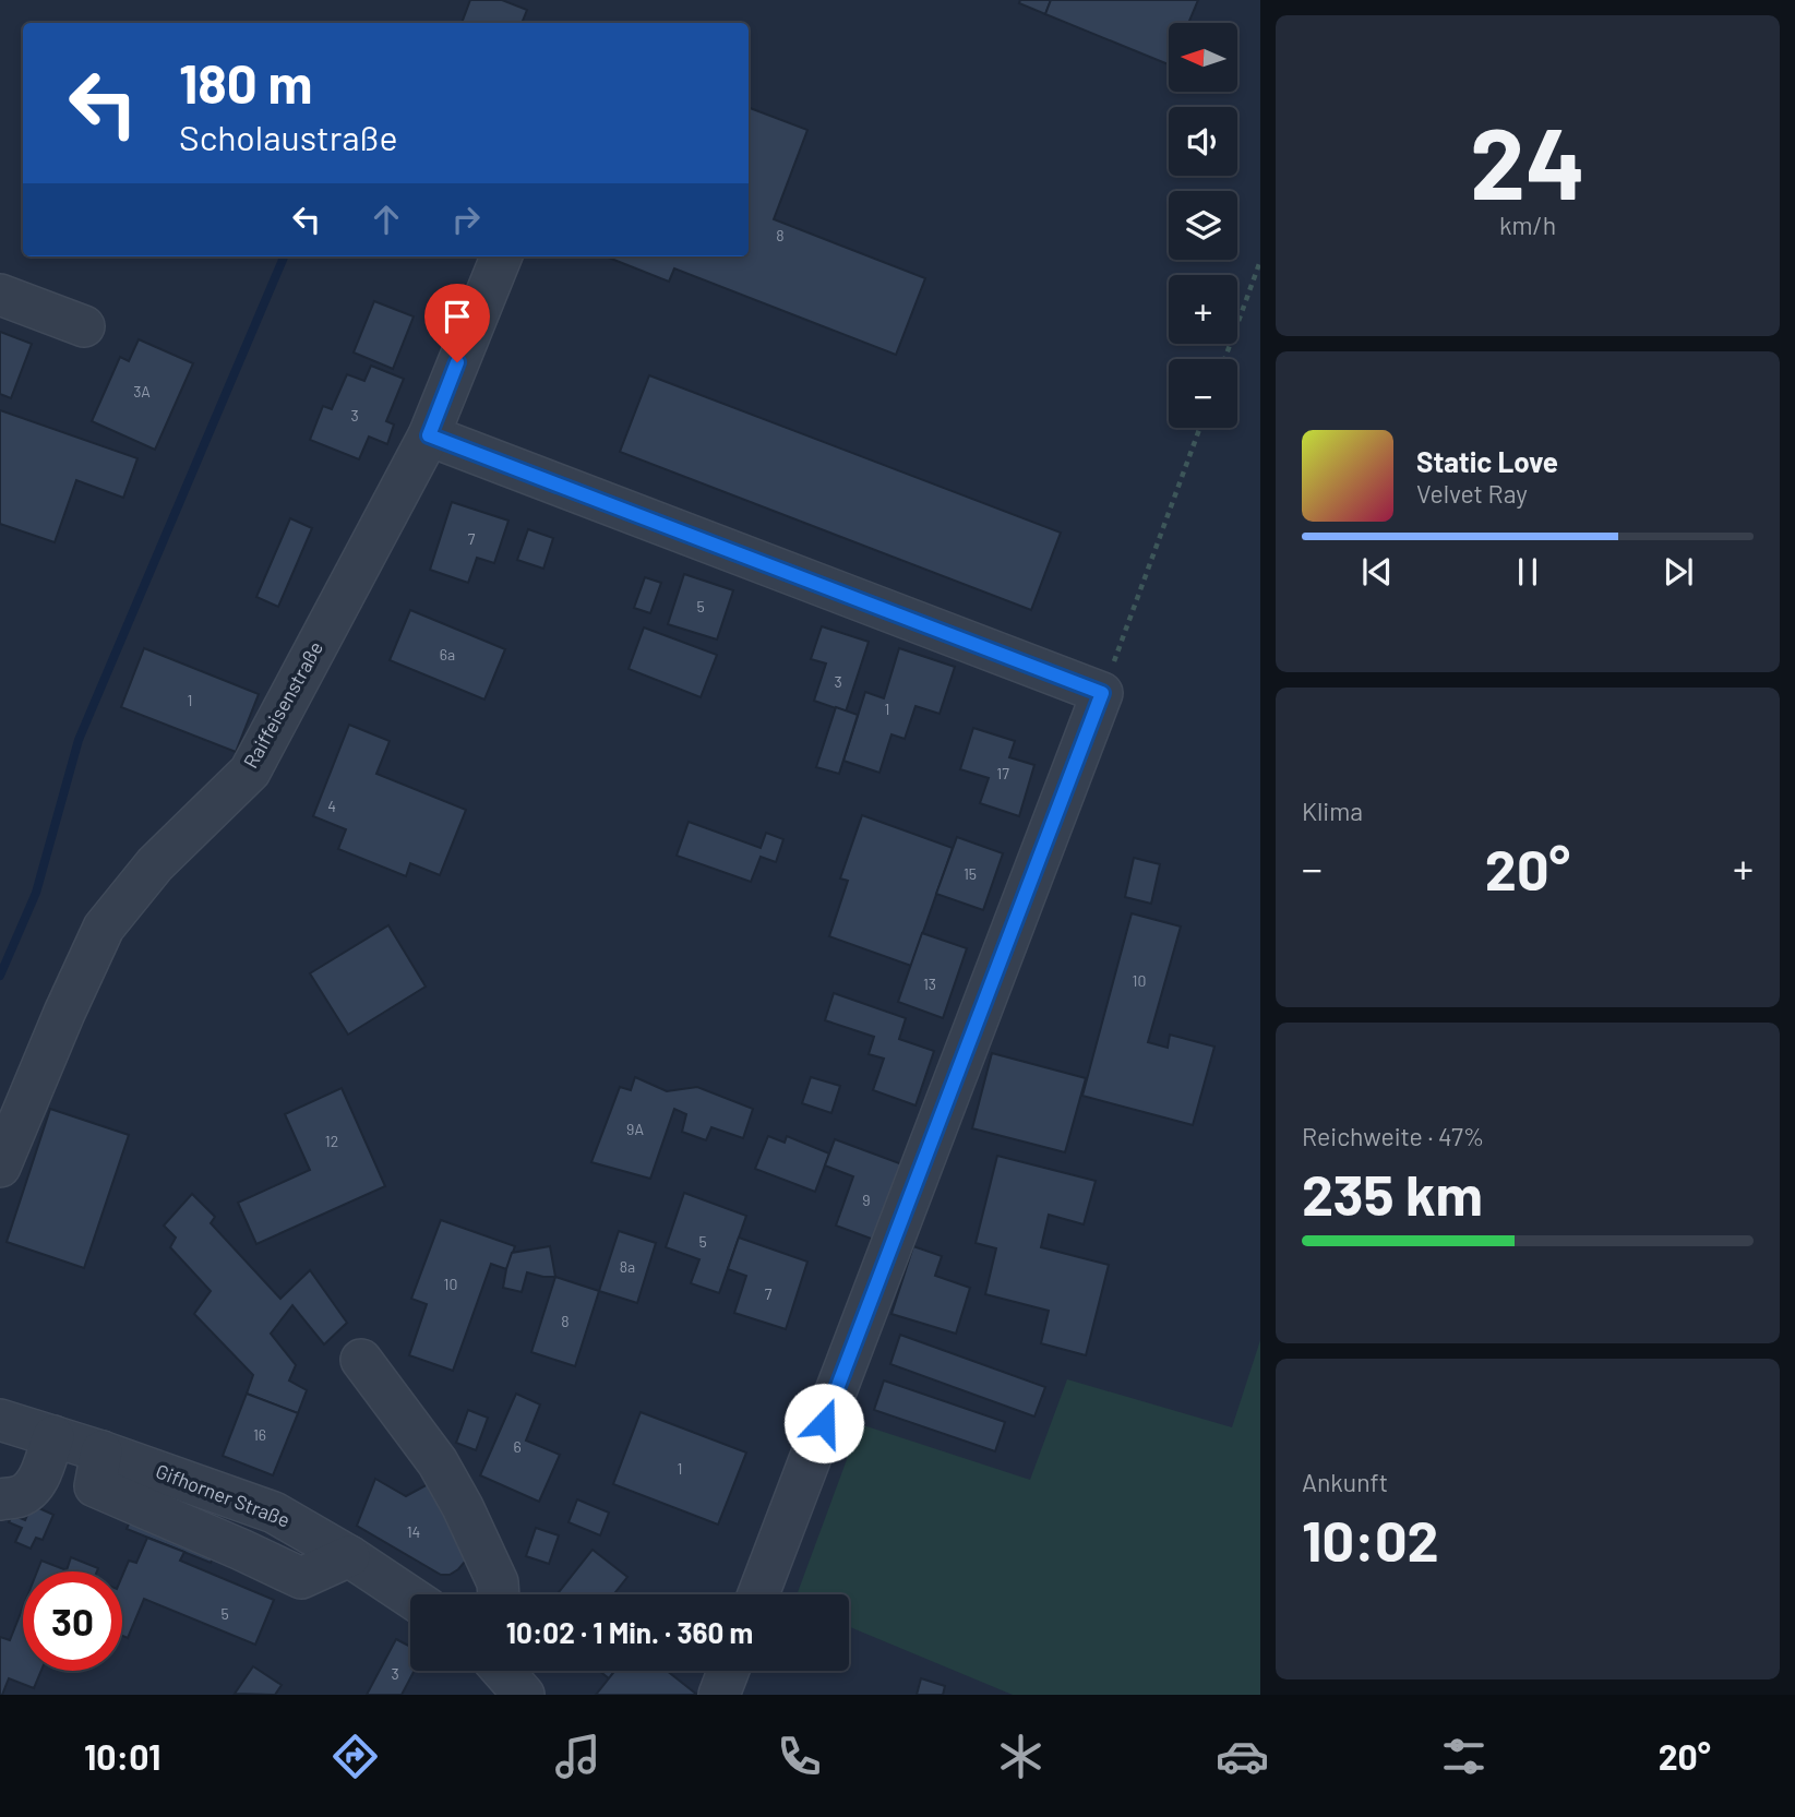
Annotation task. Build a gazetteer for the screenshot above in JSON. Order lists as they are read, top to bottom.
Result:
{
  "streets": {
    "street": ["Raiffeisenstraße", "Gifhorner Straße"]
  },
  "house_numbers": [
    "8",
    "3A",
    "3",
    "7",
    "5",
    "6a",
    "3",
    "1",
    "1",
    "17",
    "4",
    "15",
    "10",
    "13",
    "9A",
    "12",
    "9",
    "5",
    "8a",
    "10",
    "7",
    "8",
    "16",
    "6",
    "1",
    "14",
    "5",
    "3"
  ],
  "north": "left",
  "page": {
    "tile": [
      ["24", "km/h"],
      "Klima",
      ["Reichweite · 47%", "235 km"],
      ["Ankunft", "10:02"]
    ],
    "map_buttons": ["+", "−"],
    "turn": ["180 m", "Scholaustraße"],
    "song": ["Static Love", "Velvet Ray"],
    "heat": ["−", "20°", "+"],
    "limit": "30",
    "trip": "10:02 · 1 Min. · 360 m",
    "tabs": ["10:01", "20°"]
  }
}
